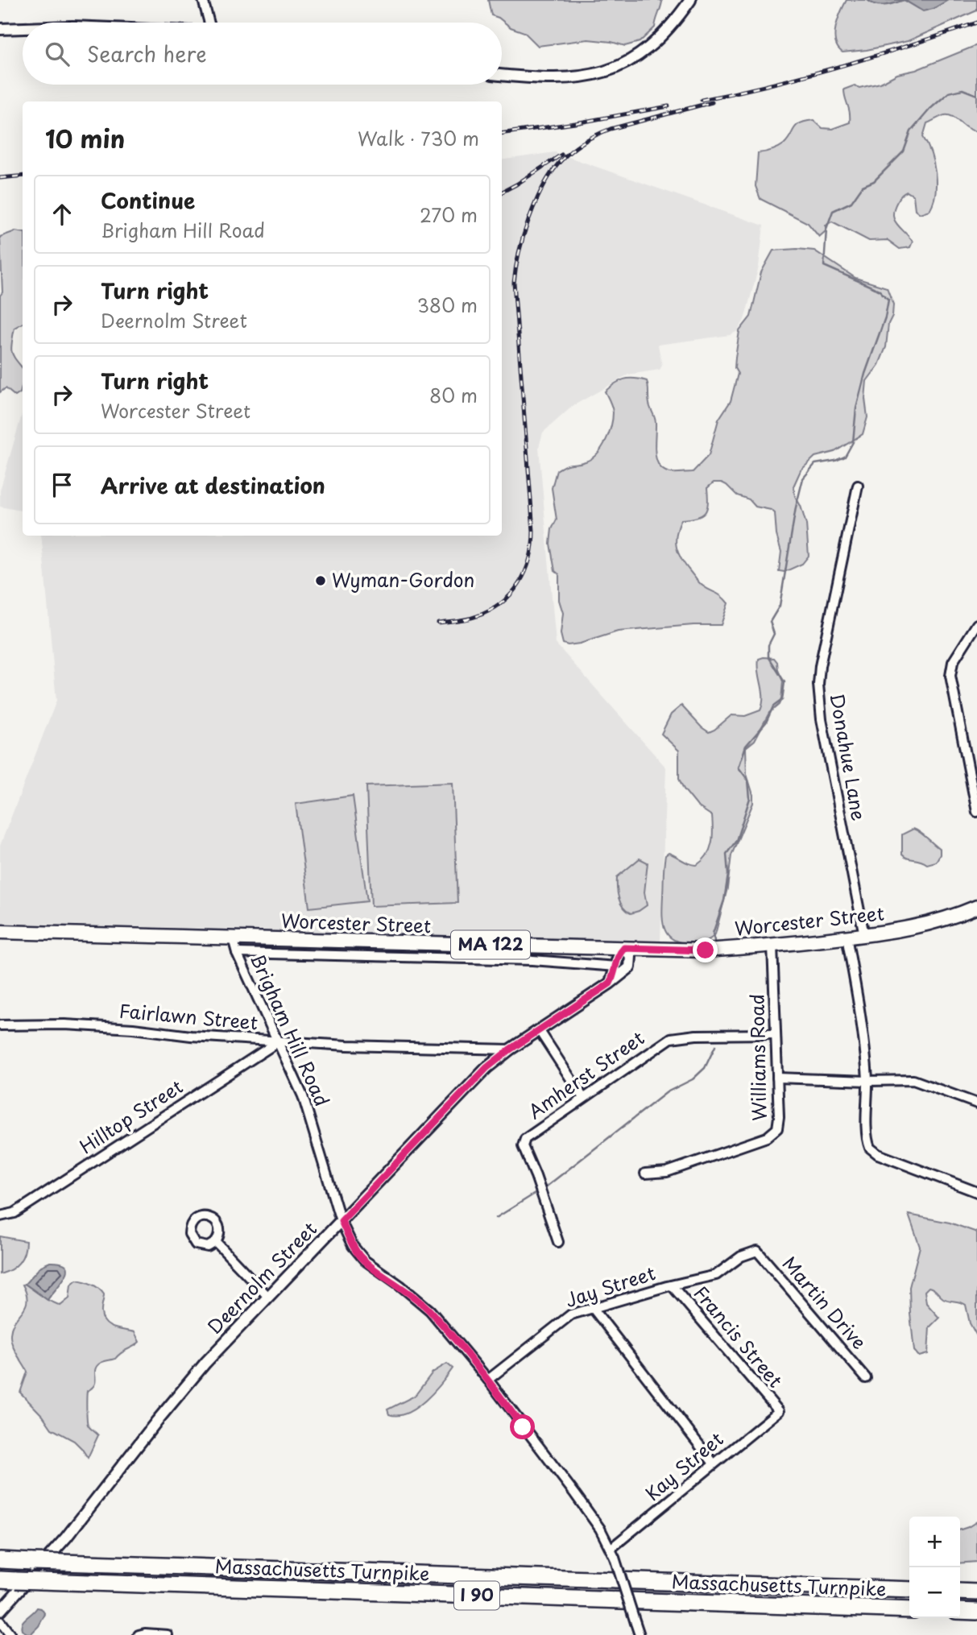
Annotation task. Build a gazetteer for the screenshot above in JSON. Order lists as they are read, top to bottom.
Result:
{
  "streets": {
    "highway": ["Massachusetts Turnpike", "I 90"],
    "main road": ["Worcester Street", "MA 122"],
    "street": [
      "Donahue Lane",
      "Fairlawn Street",
      "Brigham Hill Road",
      "Williams Road",
      "Amherst Street",
      "Hilltop Street",
      "Deernolm Street",
      "Jay Street",
      "Martin Drive",
      "Francis Street",
      "Kay Street"
    ]
  },
  "crossings": [
    ["Donahue Lane", "Worcester Street"],
    ["Worcester Street", "Brigham Hill Road"],
    ["Worcester Street", "Williams Road"],
    ["Worcester Street", "Deernolm Street"],
    ["Fairlawn Street", "Brigham Hill Road"],
    ["Fairlawn Street", "Hilltop Street"],
    ["Fairlawn Street", "Deernolm Street"],
    ["Brigham Hill Road", "Hilltop Street"],
    ["Brigham Hill Road", "Deernolm Street"],
    ["Brigham Hill Road", "Jay Street"],
    ["Brigham Hill Road", "Kay Street"],
    ["Williams Road", "Amherst Street"],
    ["Jay Street", "Martin Drive"],
    ["Jay Street", "Francis Street"],
    ["Francis Street", "Kay Street"]
  ],
  "places": ["Wyman-Gordon"],
  "page": {
    "search": "Search here",
    "heading": ["10 min", "Walk · 730 m"],
    "list": [
      ["Continue", "Brigham Hill Road", "270 m"],
      ["Turn right", "Deernolm Street", "380 m"],
      ["Turn right", "Worcester Street", "80 m"],
      "Arrive at destination"
    ],
    "map_buttons": ["+", "−"]
  }
}
